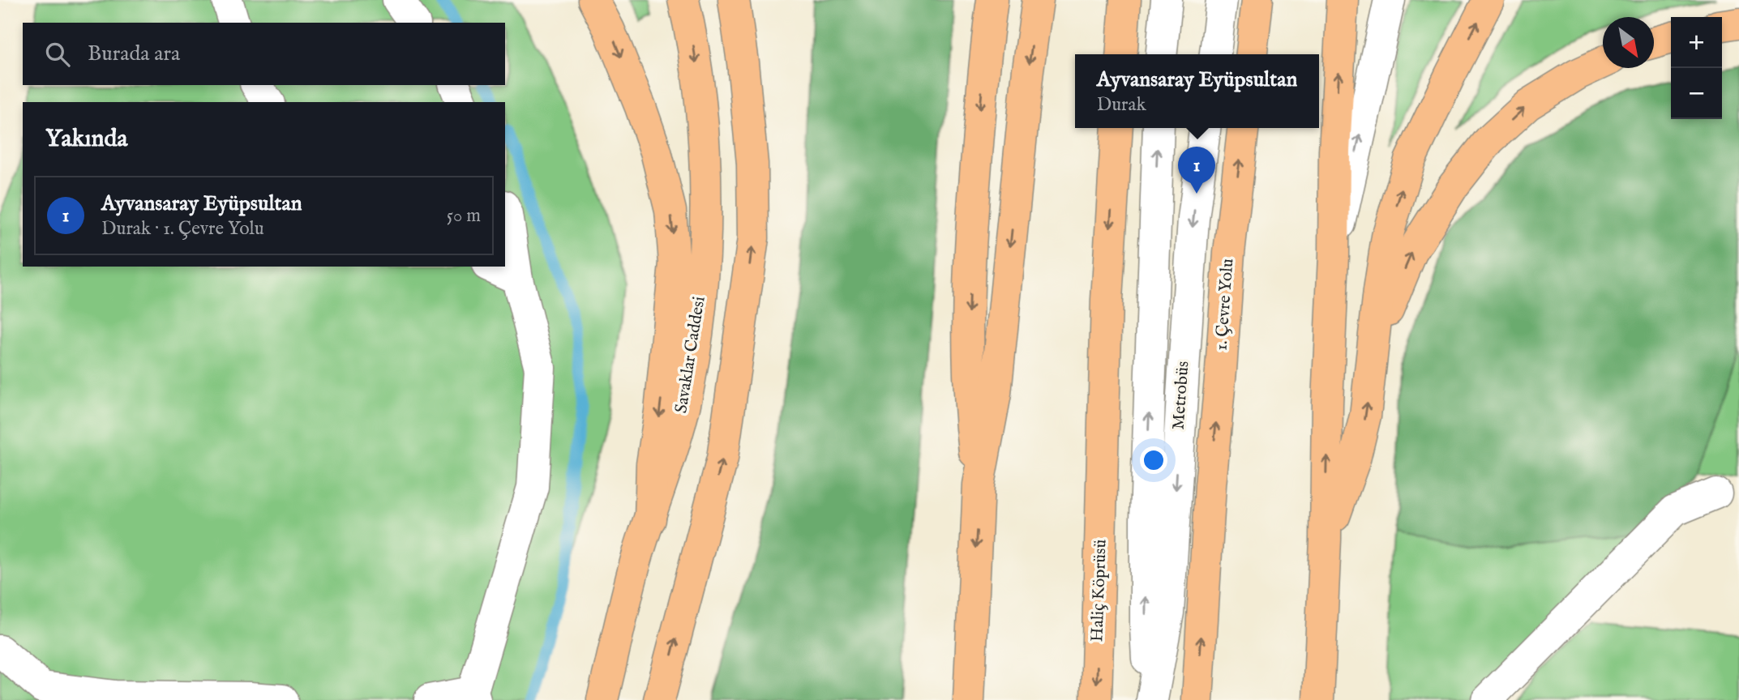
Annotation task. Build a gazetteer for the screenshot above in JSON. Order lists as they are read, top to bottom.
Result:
{
  "streets": {
    "main road": ["1. Çevre Yolu", "Savaklar Caddesi", "Haliç Köprüsü"],
    "lane": ["Metrobüs"]
  },
  "north": "bottom right",
  "page": {
    "map_buttons": ["+", "−"],
    "search": "Burada ara",
    "popup": ["Ayvansaray Eyüpsultan", "Durak"],
    "heading": "Yakında",
    "pins": "1",
    "list": [
      {
        "mark": "1",
        "name": "Ayvansaray Eyüpsultan",
        "note": "Durak · 1. Çevre Yolu",
        "value": "50 m"
      }
    ]
  }
}
